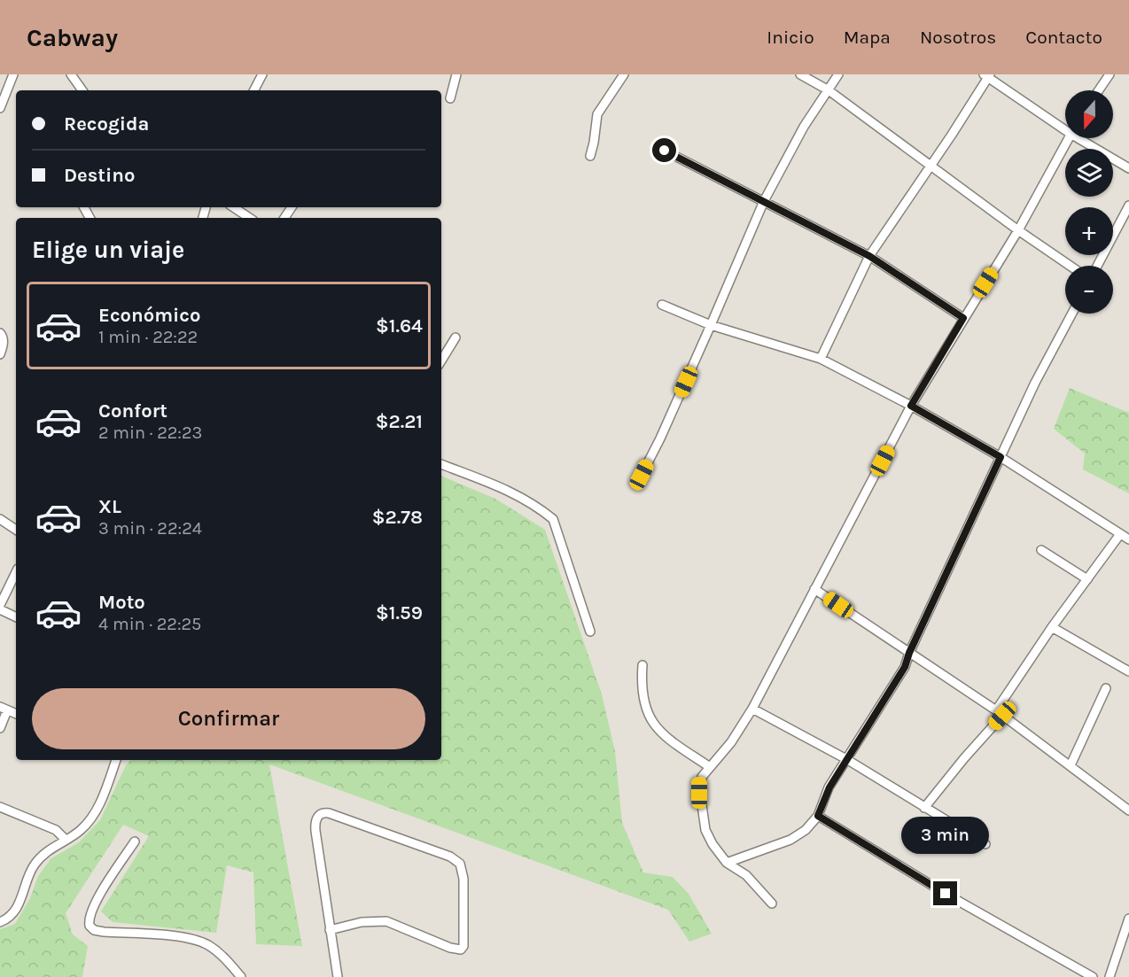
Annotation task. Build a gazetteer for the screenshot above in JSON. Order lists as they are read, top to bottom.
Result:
{
  "north": "bottom",
  "page": {
    "header": "Cabway",
    "nav": [
      "Inicio",
      "Mapa",
      "Nosotros",
      "Contacto"
    ],
    "map_buttons": ["+", "−"],
    "banner": ["Recogida", "Destino"],
    "heading": "Elige un viaje",
    "list": [
      {
        "name": "Económico",
        "note": "1 min · 22:22",
        "value": "$1.64"
      },
      {
        "name": "Confort",
        "note": "2 min · 22:23",
        "value": "$2.21"
      },
      {
        "name": "XL",
        "note": "3 min · 22:24",
        "value": "$2.78"
      },
      {
        "name": "Moto",
        "note": "4 min · 22:25",
        "value": "$1.59"
      }
    ],
    "buttons": "Confirmar",
    "bubble": "3 min"
  }
}
